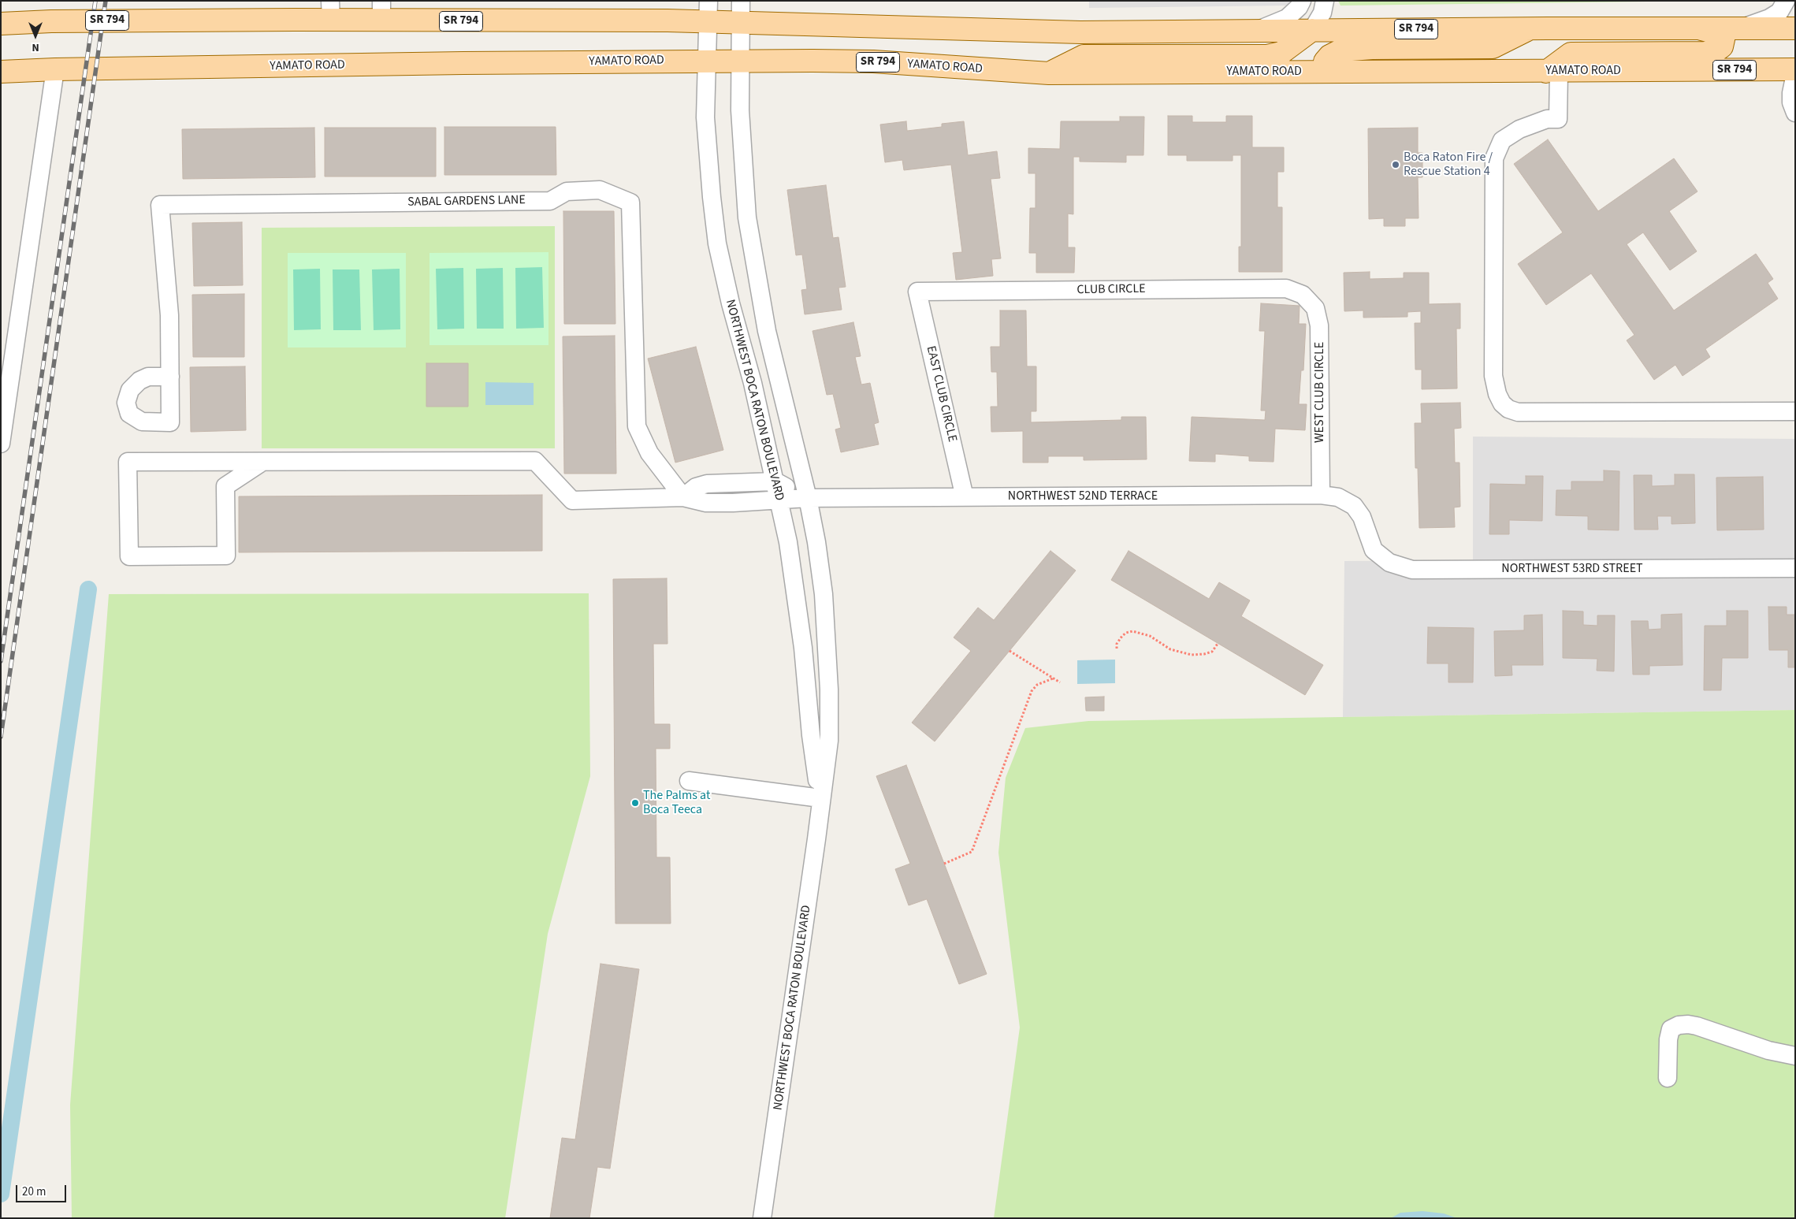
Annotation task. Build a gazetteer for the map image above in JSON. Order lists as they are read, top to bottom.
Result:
{
  "streets": {
    "main road": ["SR 794", "YAMATO ROAD"],
    "street": [
      "SABAL GARDENS LANE",
      "CLUB CIRCLE",
      "WEST CLUB CIRCLE",
      "EAST CLUB CIRCLE",
      "NORTHWEST BOCA RATON BOULEVARD",
      "NORTHWEST 52ND TERRACE",
      "NORTHWEST 53RD STREET"
    ]
  },
  "crossings": [
    ["SR 794", "NORTHWEST BOCA RATON BOULEVARD"],
    ["YAMATO ROAD", "NORTHWEST BOCA RATON BOULEVARD"],
    ["CLUB CIRCLE", "WEST CLUB CIRCLE"],
    ["CLUB CIRCLE", "EAST CLUB CIRCLE"],
    ["WEST CLUB CIRCLE", "NORTHWEST 52ND TERRACE"],
    ["EAST CLUB CIRCLE", "NORTHWEST 52ND TERRACE"],
    ["NORTHWEST BOCA RATON BOULEVARD", "NORTHWEST 52ND TERRACE"],
    ["NORTHWEST 52ND TERRACE", "NORTHWEST 53RD STREET"]
  ],
  "places": ["Boca Raton Fire / Rescue Station 4", "The Palms at Boca Teeca"],
  "scale_bar": "20 m",
  "north": "bottom"
}
